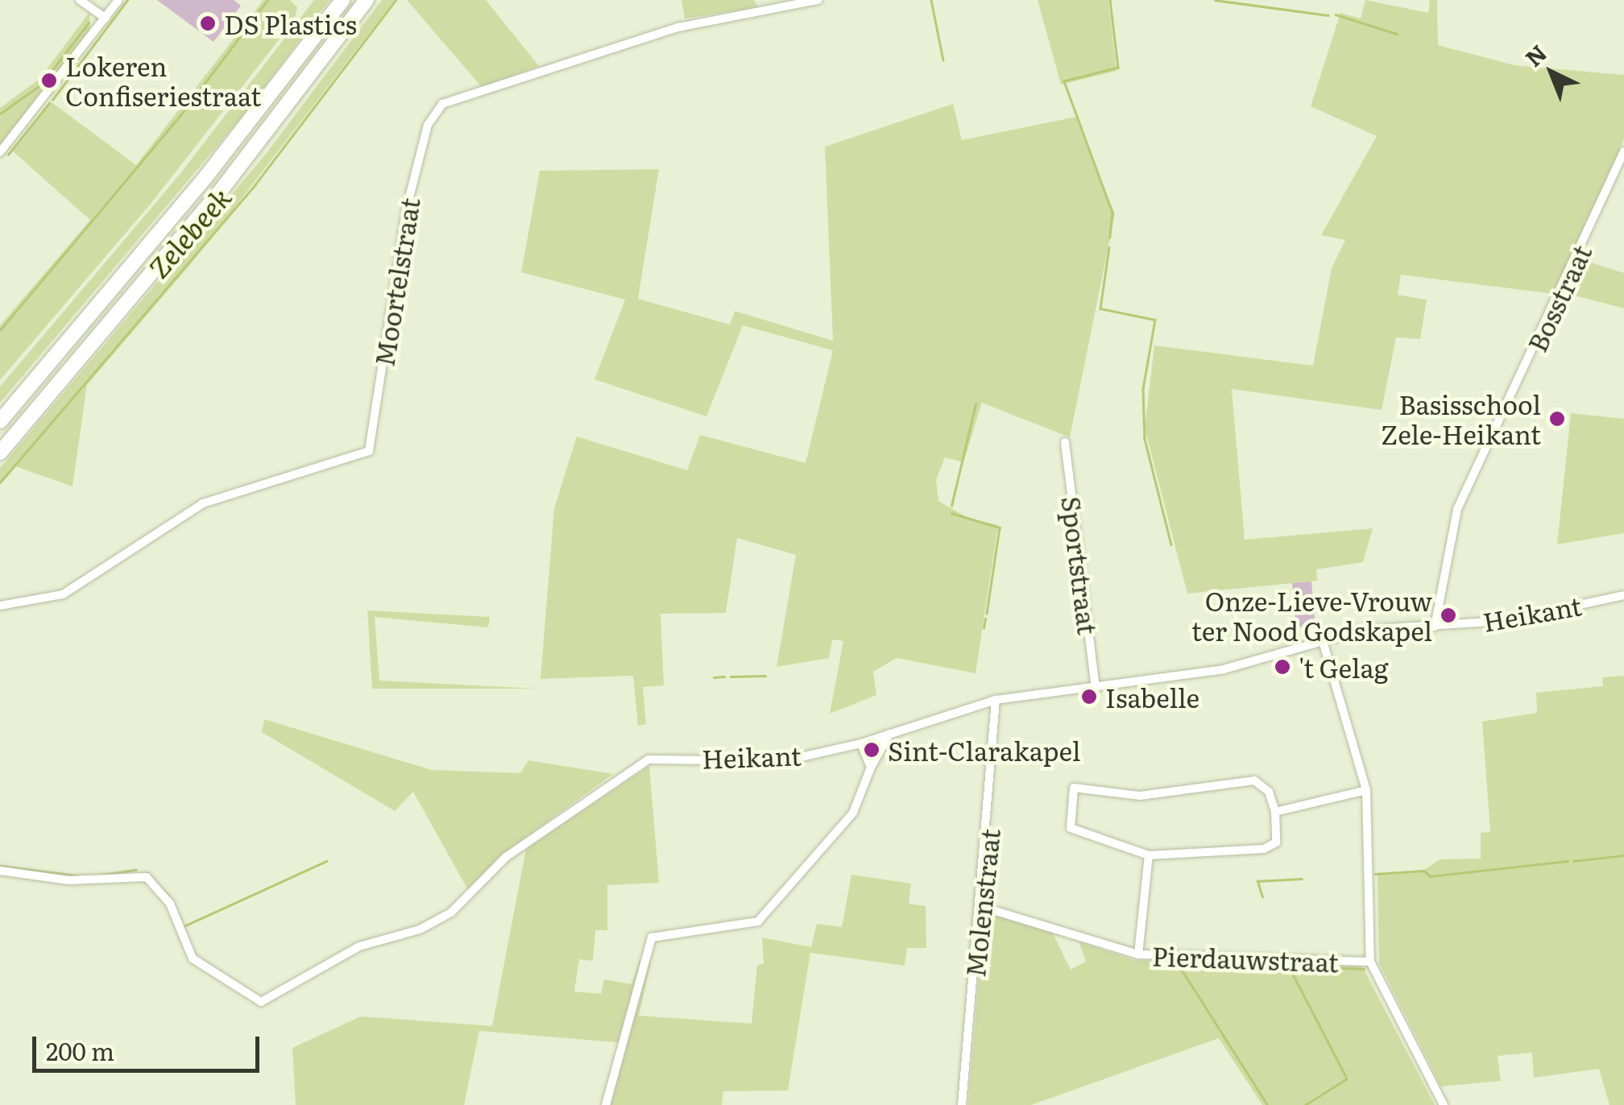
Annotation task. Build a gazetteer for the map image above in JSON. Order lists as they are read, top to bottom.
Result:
{
  "streets": {
    "street": [
      "Moortelstraat",
      "Bosstraat",
      "Sportstraat",
      "Heikant",
      "Molenstraat",
      "Pierdauwstraat"
    ]
  },
  "crossings": [
    ["Bosstraat", "Heikant"],
    ["Sportstraat", "Heikant"],
    ["Heikant", "Molenstraat"],
    ["Molenstraat", "Pierdauwstraat"]
  ],
  "water": ["Zelebeek"],
  "places": [
    "DS Plastics",
    "Lokeren Confiseriestraat",
    "Basisschool Zele-Heikant",
    "Onze-Lieve-Vrouw ter Nood Godskapel",
    "'t Gelag",
    "Isabelle",
    "Sint-Clarakapel"
  ],
  "scale_bar": "200 m",
  "north": "top left"
}
